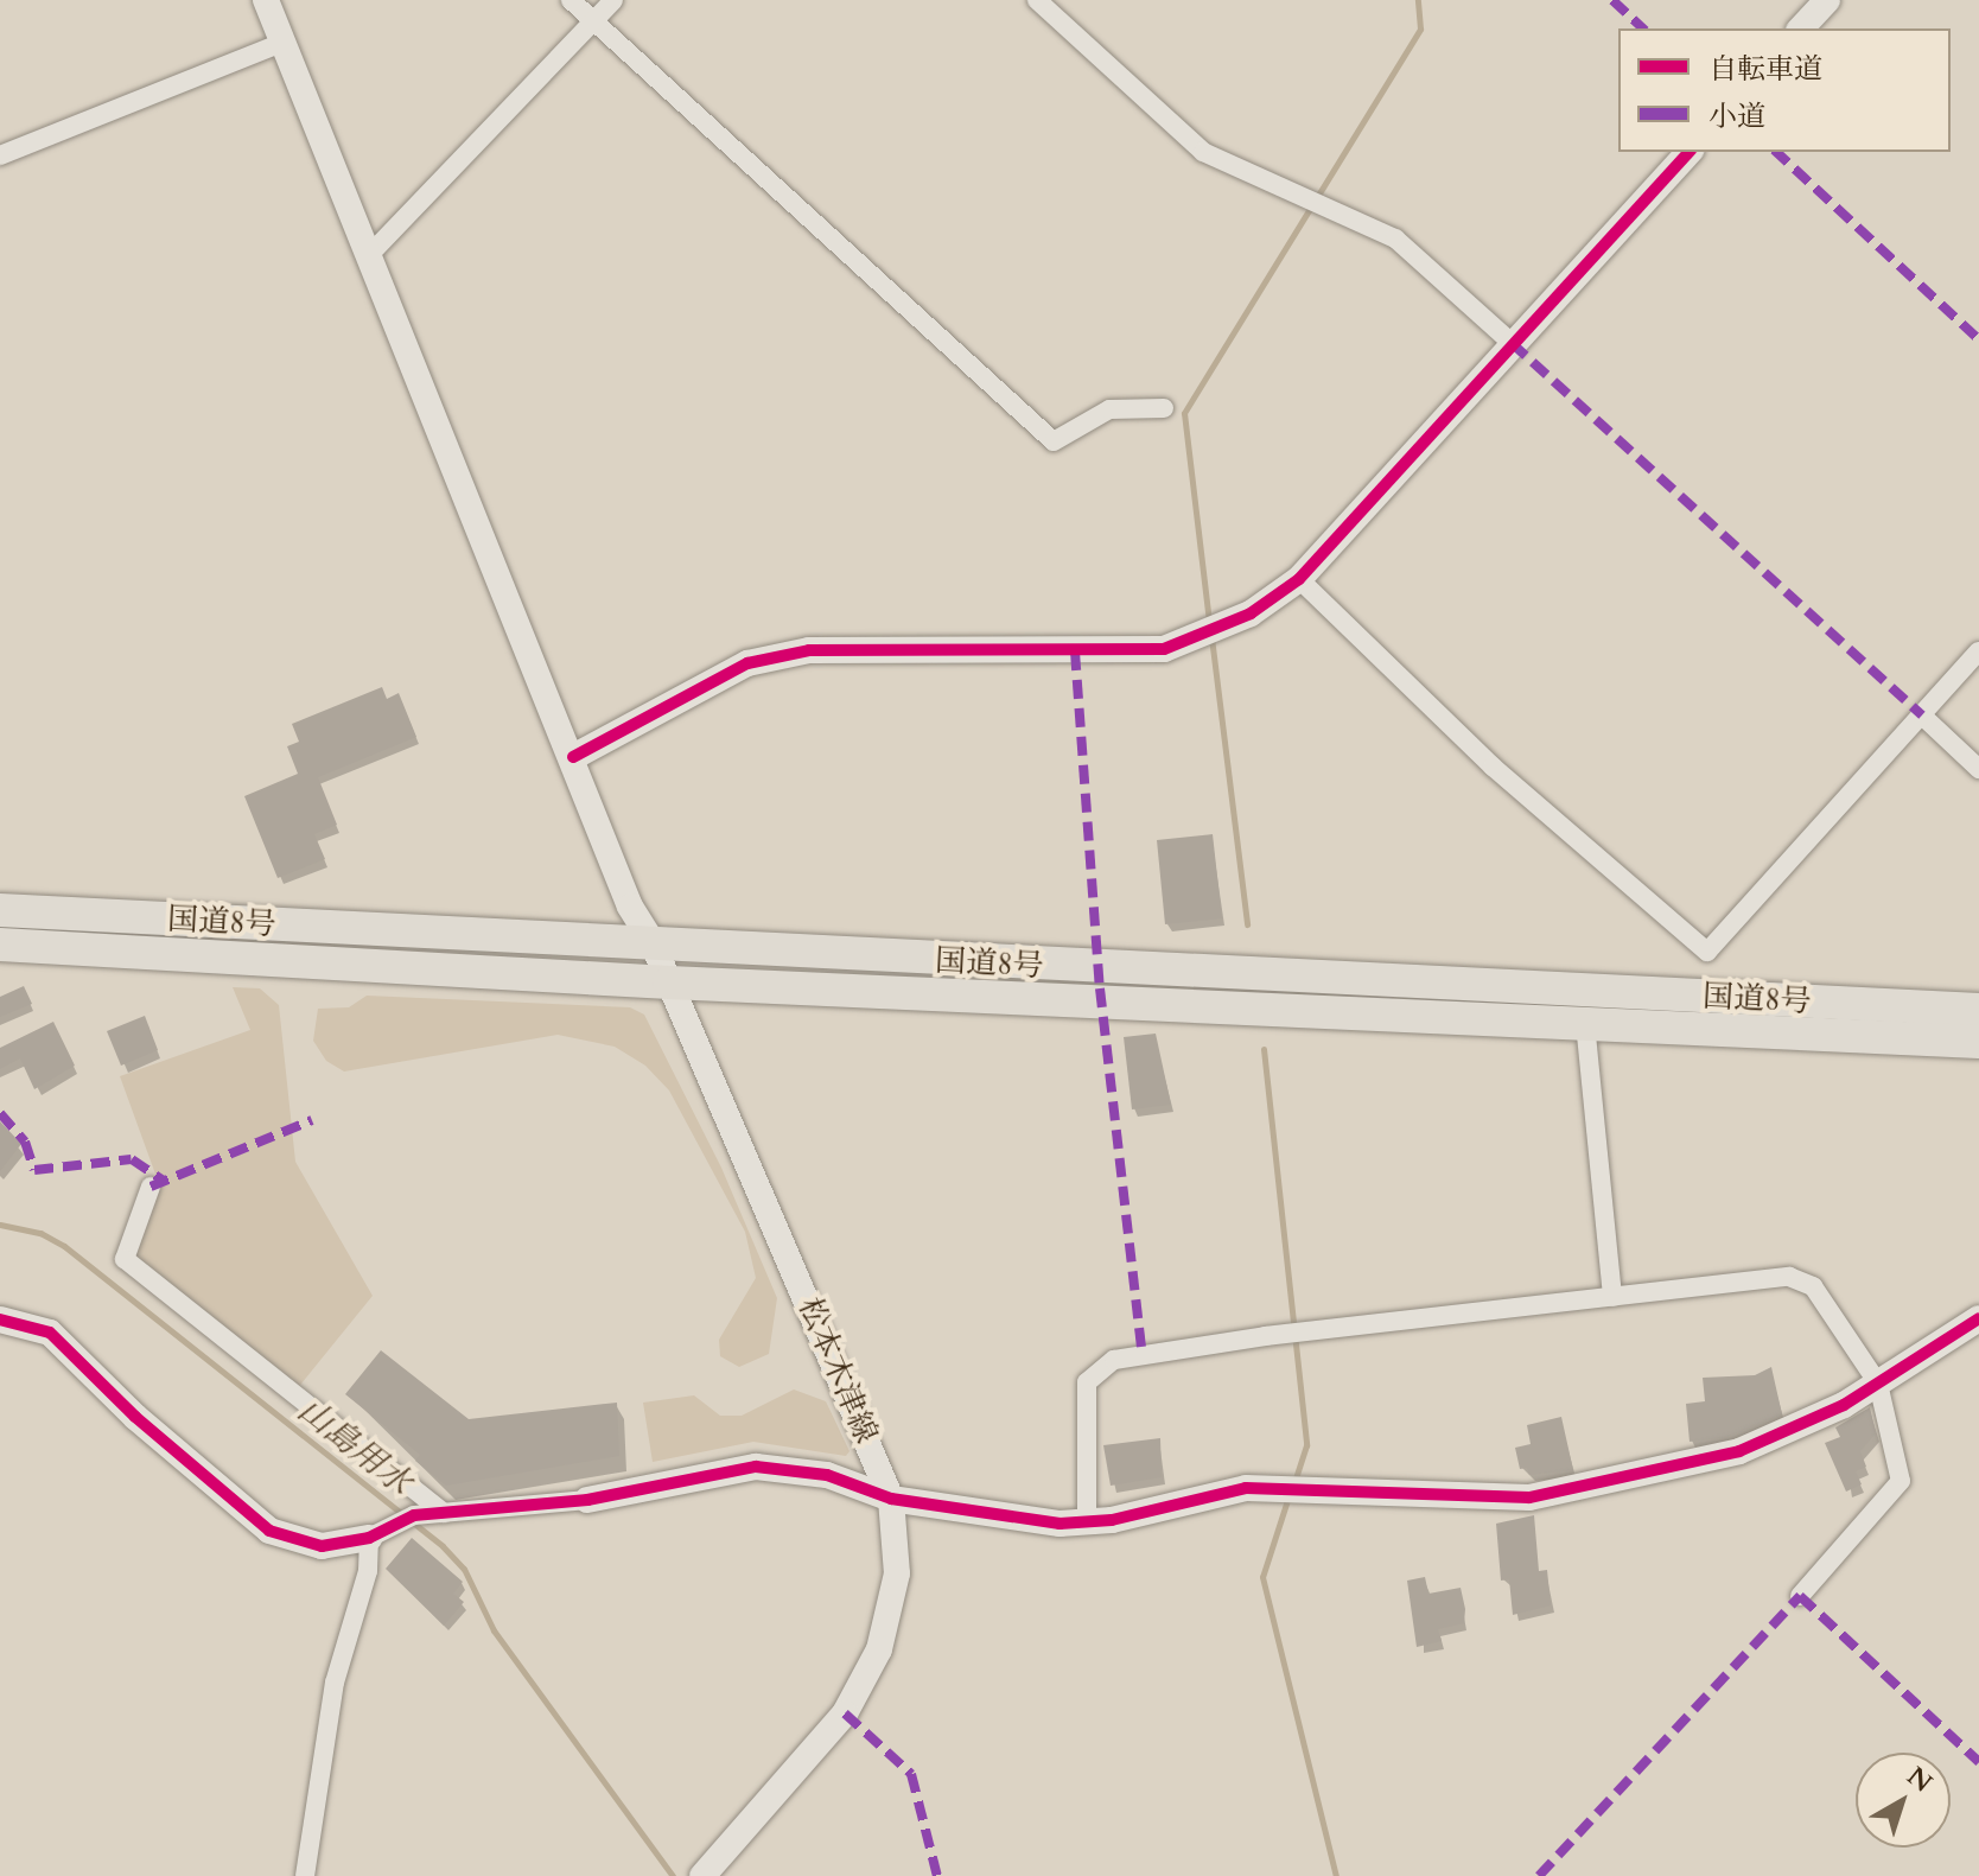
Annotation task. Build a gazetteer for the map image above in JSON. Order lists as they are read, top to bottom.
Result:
{
  "streets": {
    "highway": ["国道8号"],
    "street": ["松本木津線"]
  },
  "crossings": [
    ["国道8号", "松本木津線"]
  ],
  "water": ["山島用水"],
  "legend": ["自転車道", "小道"],
  "north": "top right"
}
